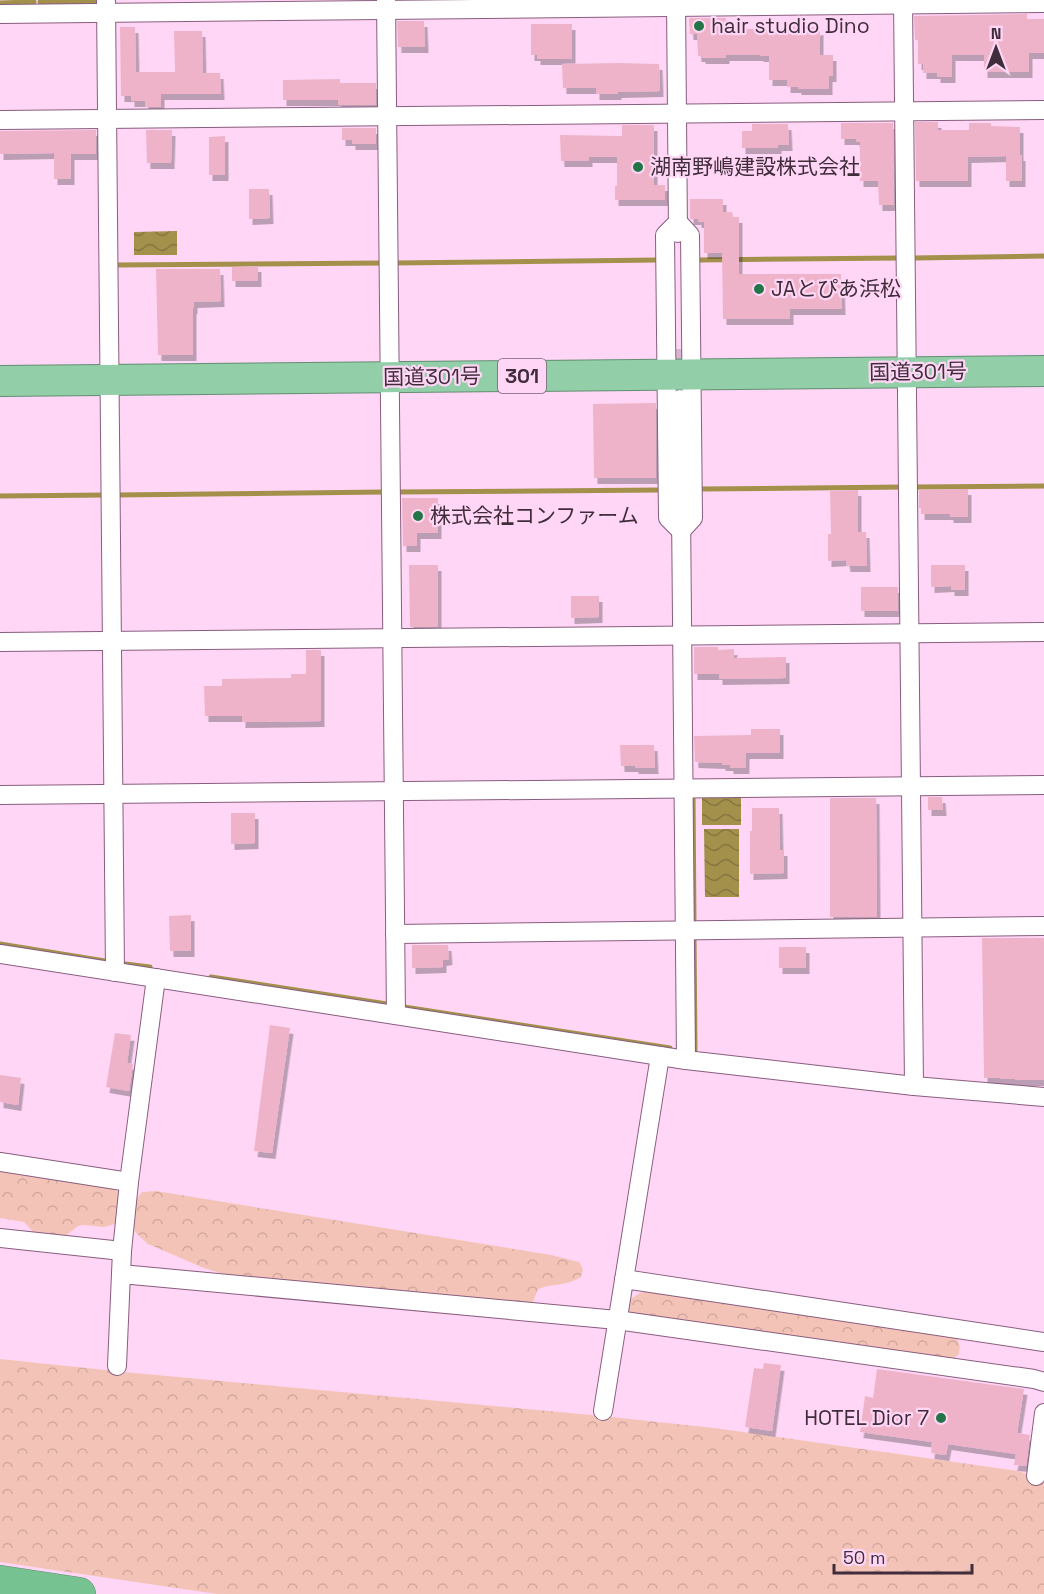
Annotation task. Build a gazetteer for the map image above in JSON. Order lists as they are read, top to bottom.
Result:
{
  "streets": {
    "highway": ["国道301号", "301"]
  },
  "places": [
    "hair studio Dino",
    "湖南野嶋建設株式会社",
    "JAとぴあ浜松",
    "株式会社コンファーム",
    "HOTEL Dior 7"
  ],
  "scale_bar": "50 m",
  "north": "top"
}
